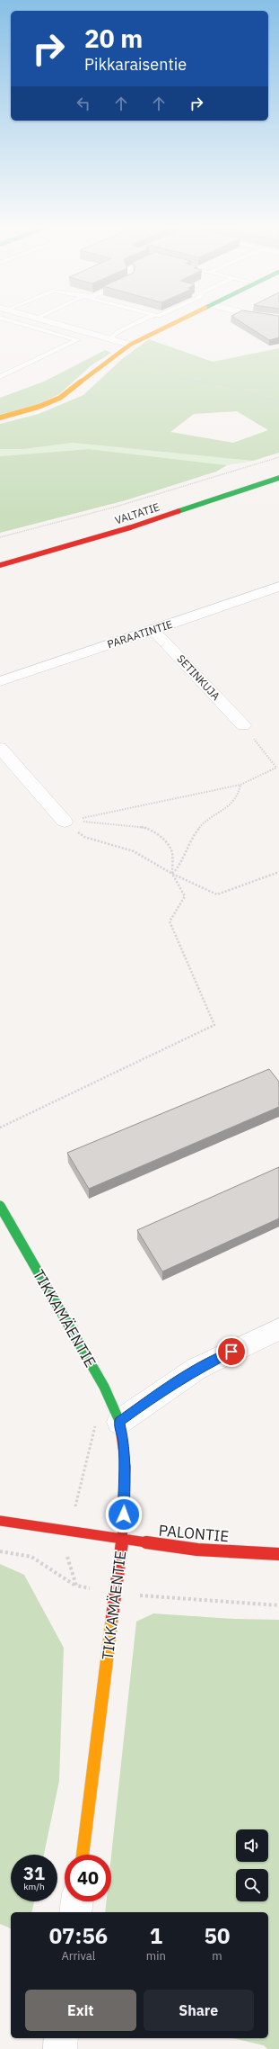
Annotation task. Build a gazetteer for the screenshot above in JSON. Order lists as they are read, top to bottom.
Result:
{
  "streets": {
    "main road": ["VALTATIE", "TIKKAMÄENTIE", "PALONTIE"],
    "street": ["PARAATINTIE", "SETINKUJA"]
  },
  "crossings": [
    ["PARAATINTIE", "SETINKUJA"],
    ["TIKKAMÄENTIE", "PALONTIE"]
  ],
  "page": {
    "turn": ["20 m", "Pikkaraisentie"],
    "speed": "31 km/h",
    "limit": "40",
    "eta": [
      "07:56",
      "Arrival",
      "1",
      "min",
      "50",
      "m"
    ],
    "buttons": ["Exit", "Share"]
  }
}
